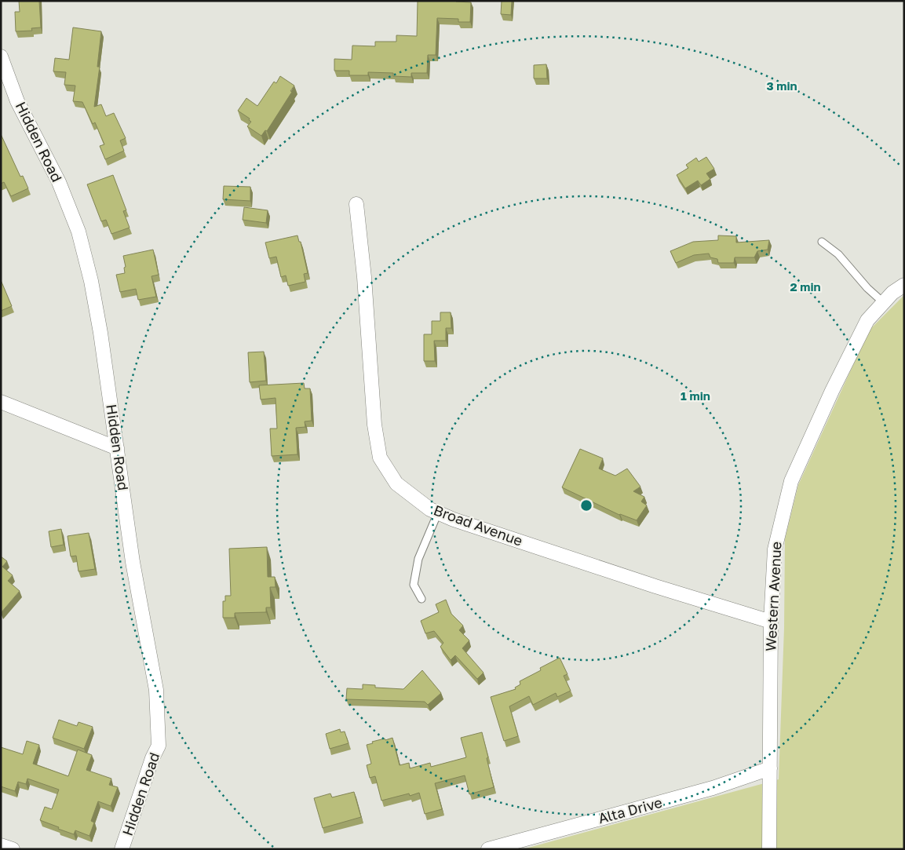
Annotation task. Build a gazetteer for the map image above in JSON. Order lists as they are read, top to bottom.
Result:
{
  "streets": {
    "street": [
      "Hidden Road",
      "Broad Avenue",
      "Western Avenue",
      "Alta Drive"
    ]
  },
  "crossings": [
    ["Broad Avenue", "Western Avenue"],
    ["Western Avenue", "Alta Drive"]
  ],
  "rings": ["3 min", "2 min", "1 min"]
}
